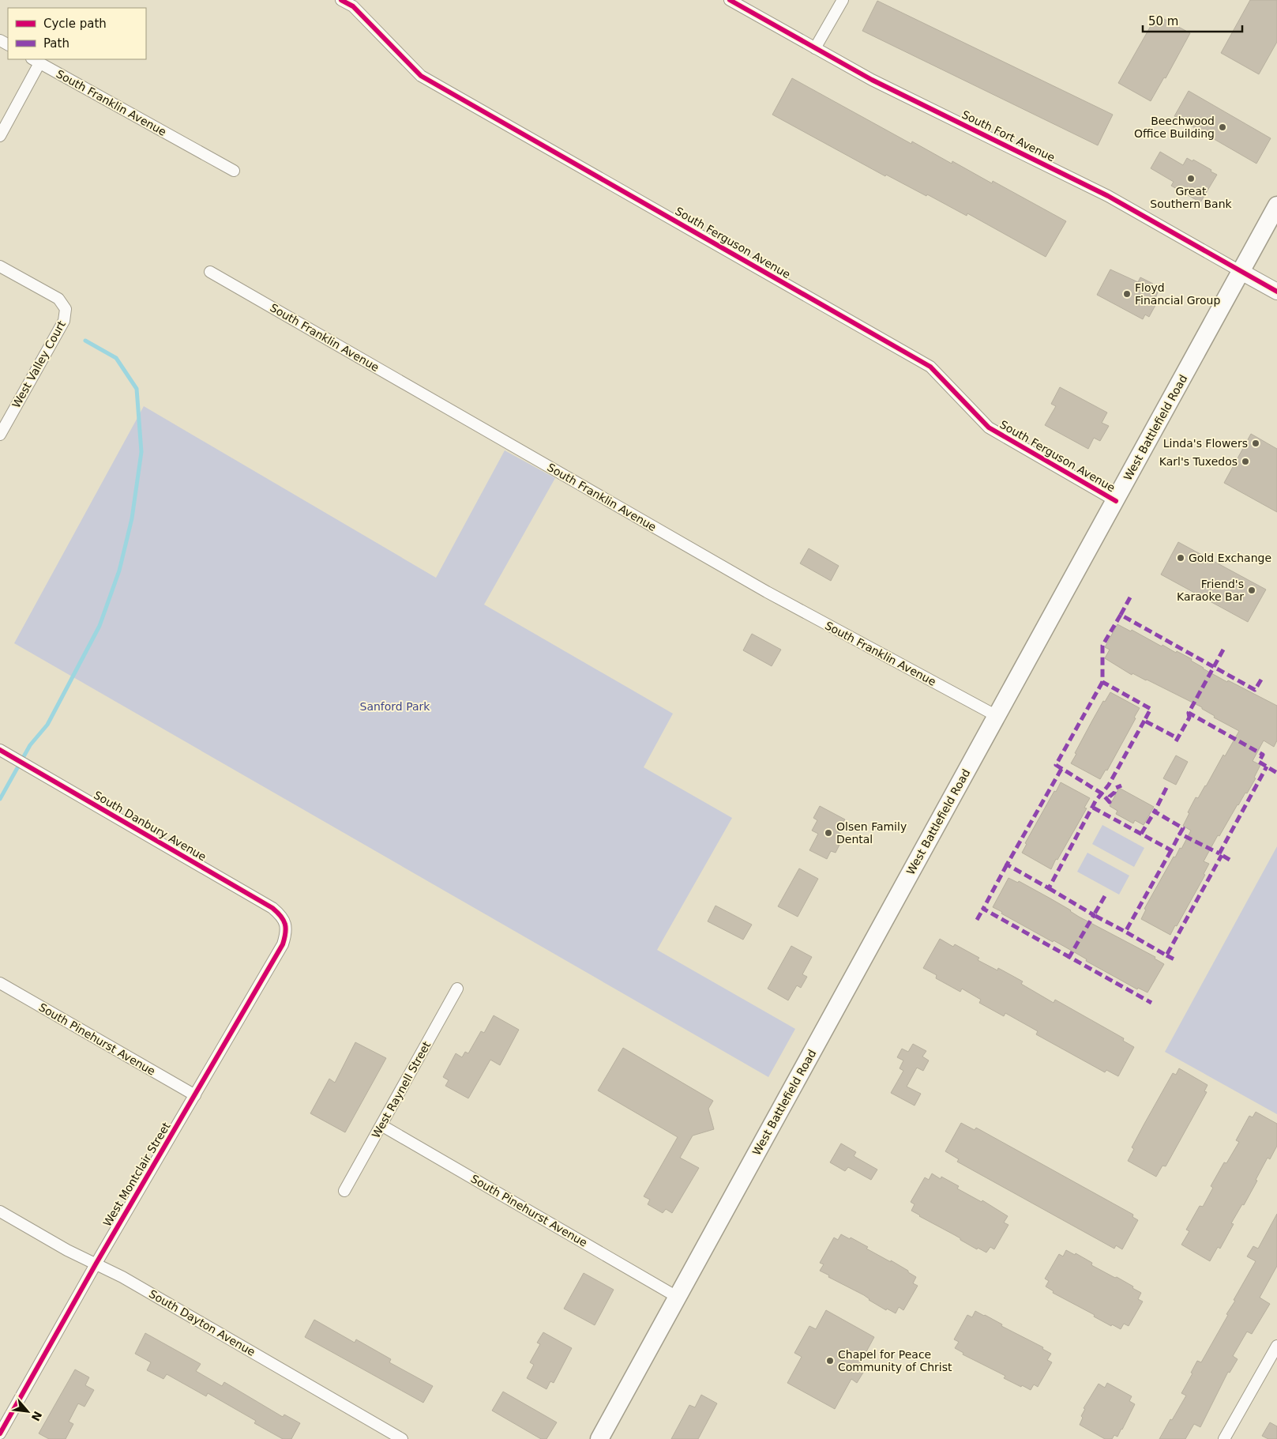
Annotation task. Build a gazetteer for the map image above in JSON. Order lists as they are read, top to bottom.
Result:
{
  "streets": {
    "main road": ["West Battlefield Road"],
    "street": [
      "South Franklin Avenue",
      "South Fort Avenue",
      "South Ferguson Avenue",
      "West Valley Court",
      "South Danbury Avenue",
      "South Pinehurst Avenue",
      "West Raynell Street",
      "West Montclair Street",
      "South Dayton Avenue"
    ]
  },
  "crossings": [
    ["South Franklin Avenue", "West Battlefield Road"],
    ["South Fort Avenue", "West Battlefield Road"],
    ["South Ferguson Avenue", "West Battlefield Road"],
    ["West Battlefield Road", "South Pinehurst Avenue"],
    ["South Danbury Avenue", "West Montclair Street"],
    ["South Pinehurst Avenue", "West Raynell Street"],
    ["South Pinehurst Avenue", "West Montclair Street"],
    ["West Montclair Street", "South Dayton Avenue"]
  ],
  "parks": ["Sanford Park"],
  "places": [
    "Beechwood Office Building",
    "Great Southern Bank",
    "Floyd Financial Group",
    "Linda's Flowers",
    "Karl's Tuxedos",
    "Gold Exchange",
    "Friend's Karaoke Bar",
    "Olsen Family Dental",
    "Chapel for Peace Community of Christ"
  ],
  "legend": ["Cycle path", "Path"],
  "scale_bar": "50 m",
  "north": "bottom right"
}
